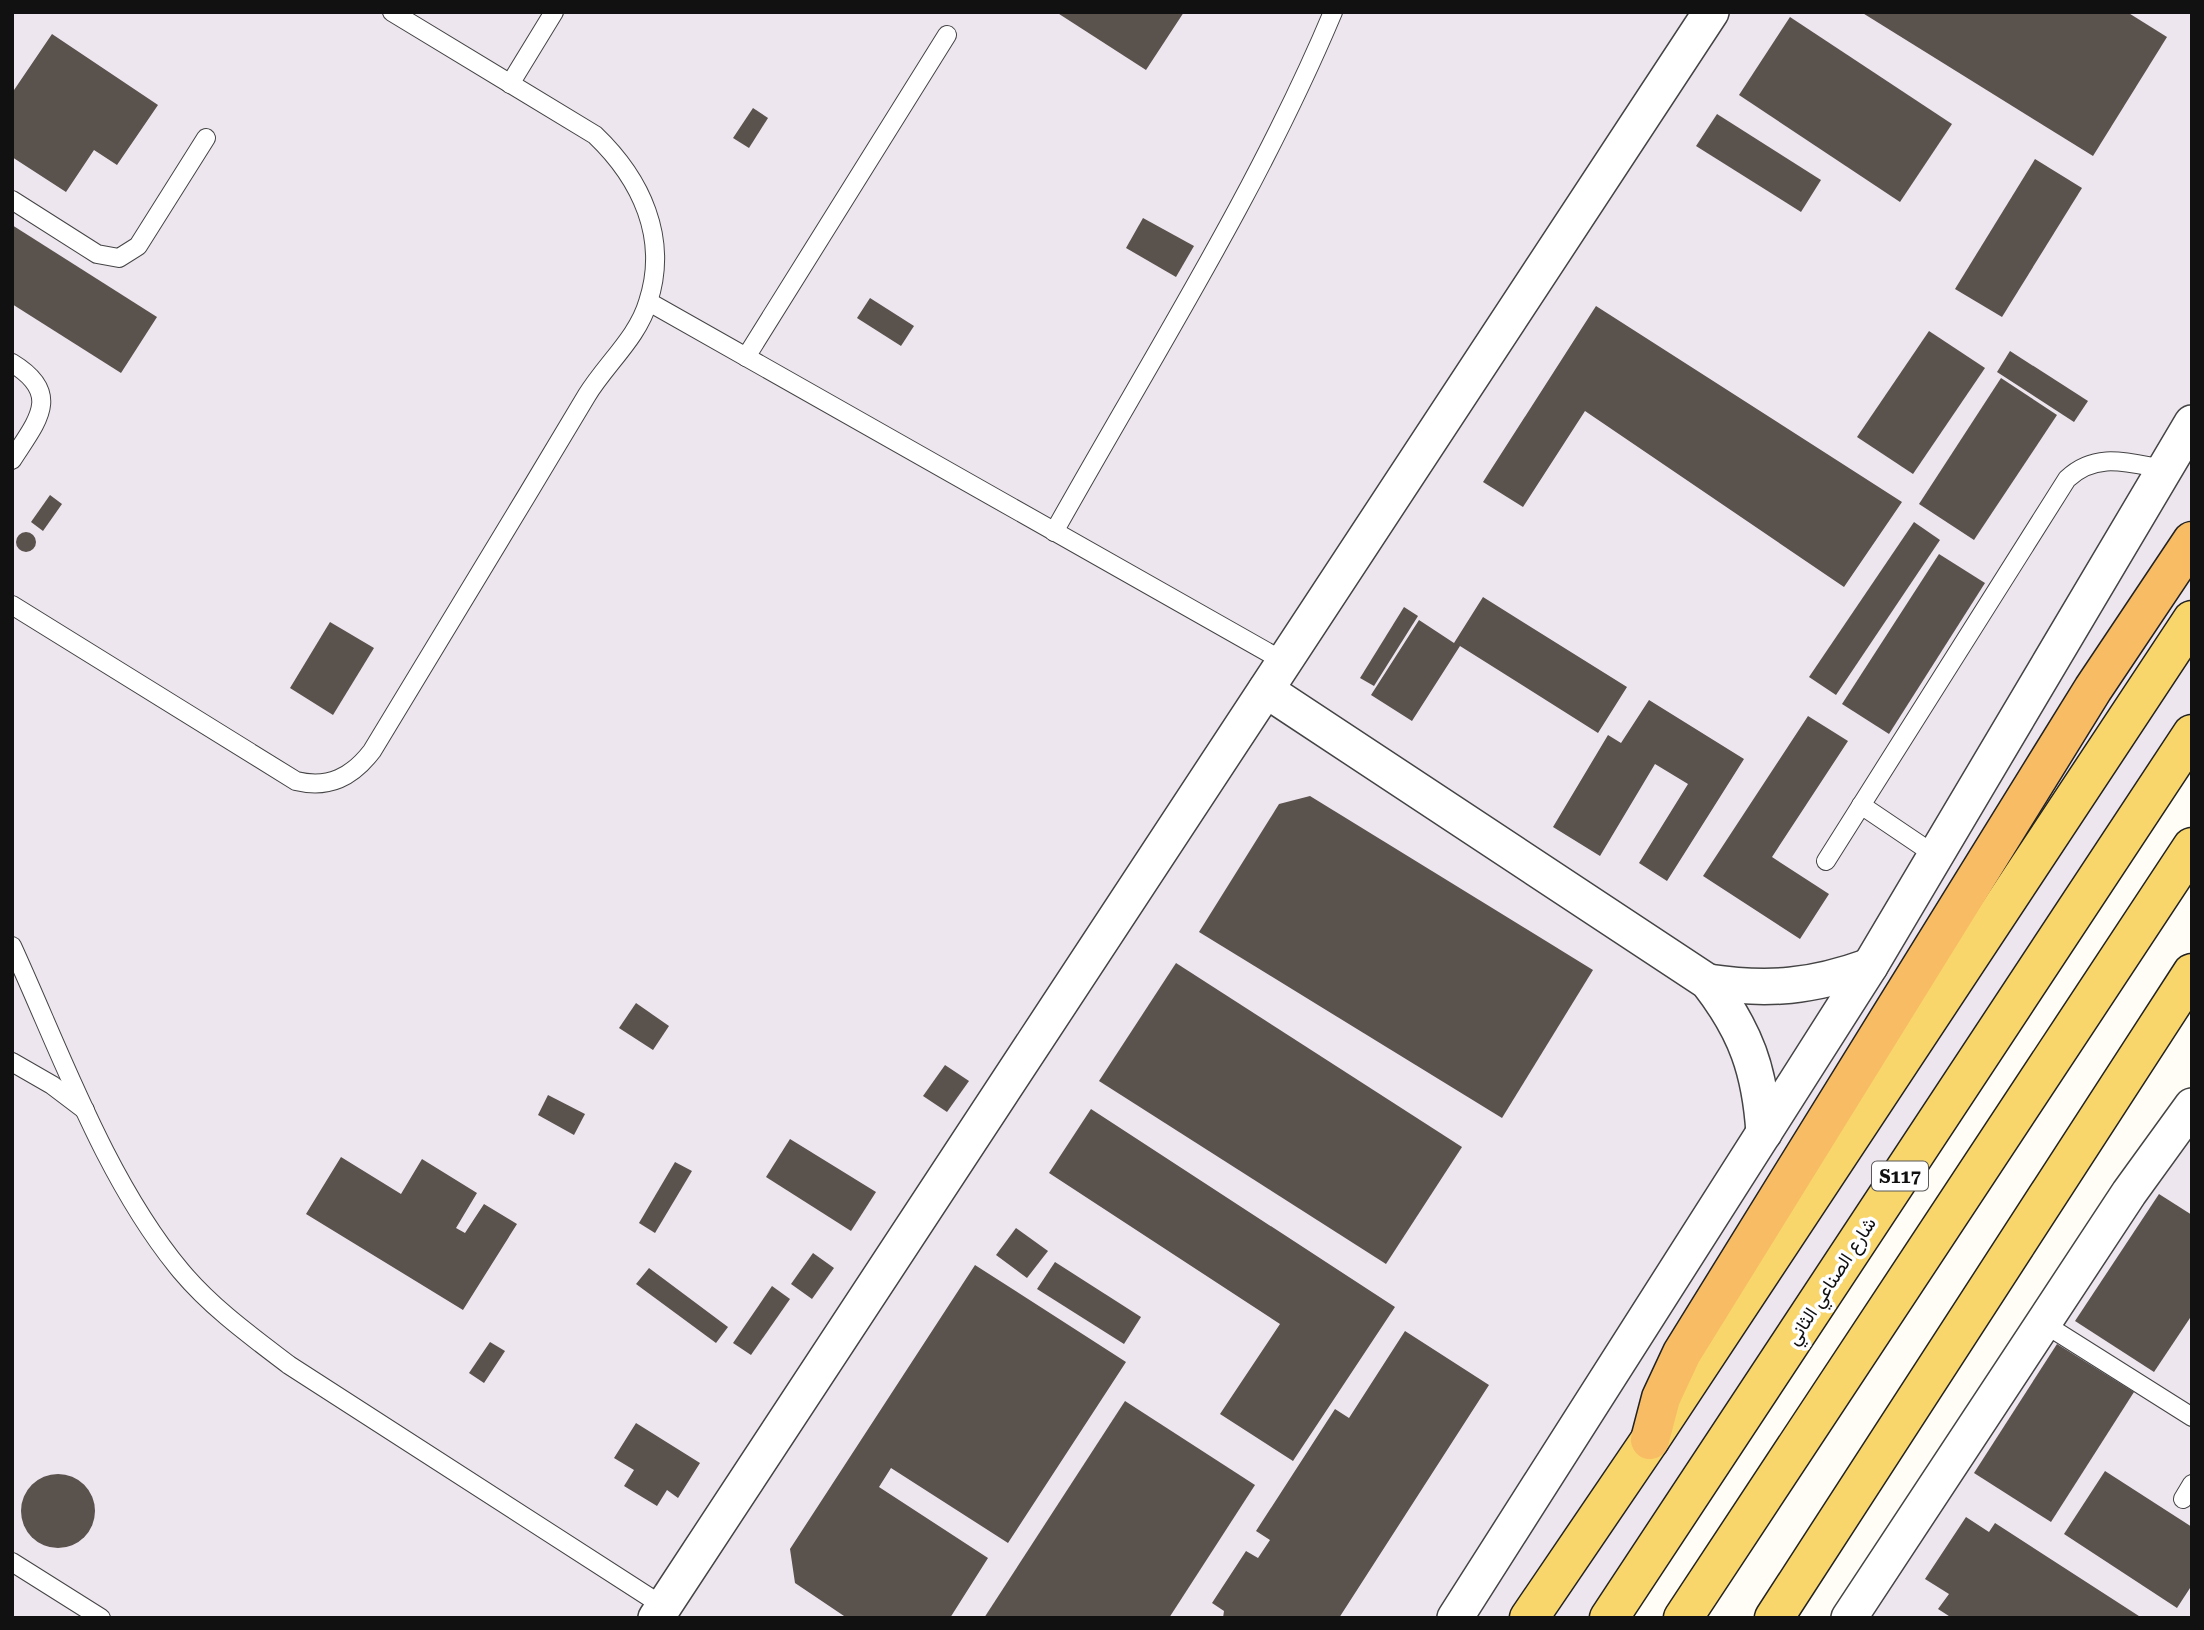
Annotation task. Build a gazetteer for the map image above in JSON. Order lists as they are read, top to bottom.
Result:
{
  "streets": {
    "main road": ["S117", "شارع الصناعي الثاني"]
  }
}
